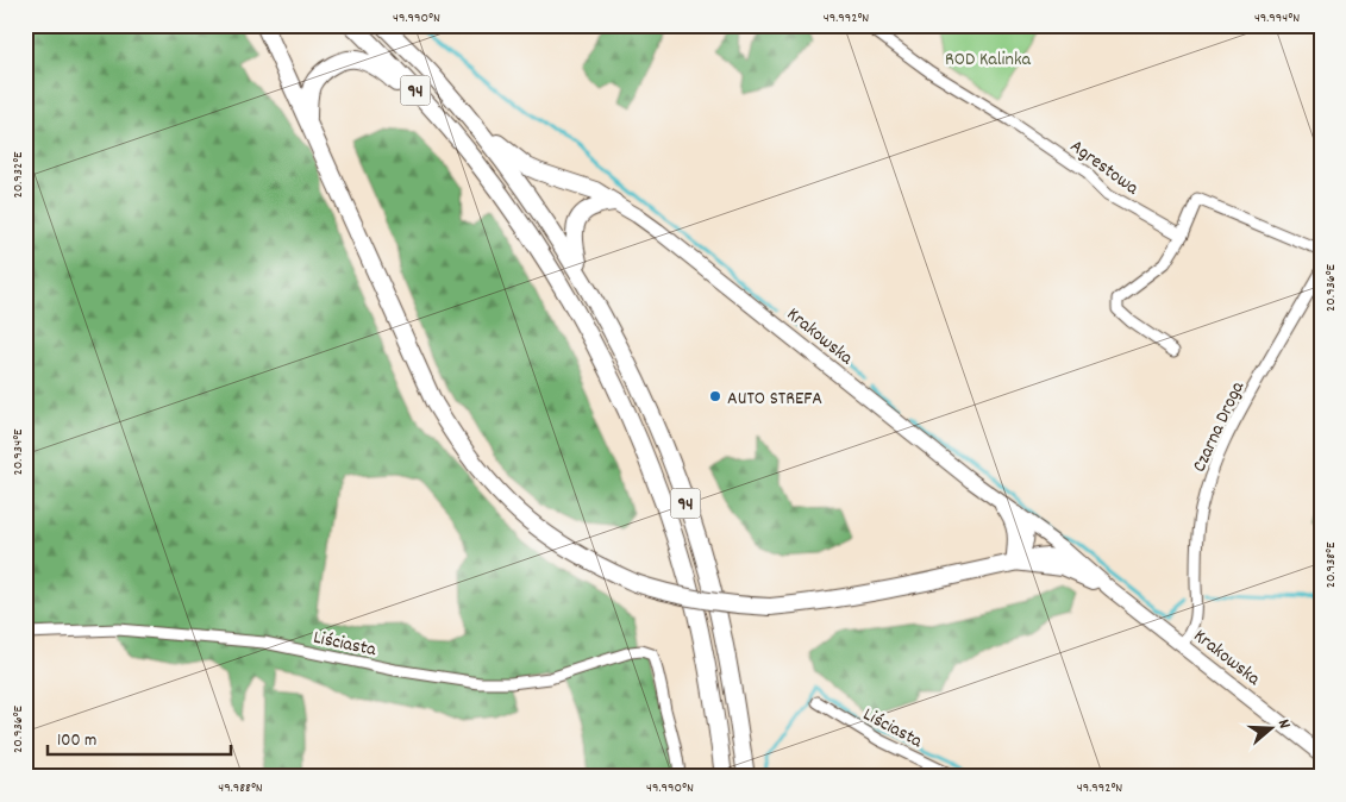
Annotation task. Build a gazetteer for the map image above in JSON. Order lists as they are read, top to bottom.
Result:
{
  "streets": {
    "main road": ["94", "Krakowska"],
    "street": ["Agrestowa", "Czarna Droga", "Liściasta"]
  },
  "crossings": [
    ["Krakowska", "Czarna Droga"]
  ],
  "parks": ["ROD Kalinka"],
  "places": ["AUTO STREFA"],
  "scale_bar": "100 m",
  "north": "right",
  "coordinates": [
    "49.990°N",
    "49.992°N",
    "49.994°N",
    "20.932°E",
    "20.936°E",
    "20.934°E",
    "20.938°E",
    "49.988°N"
  ]
}
